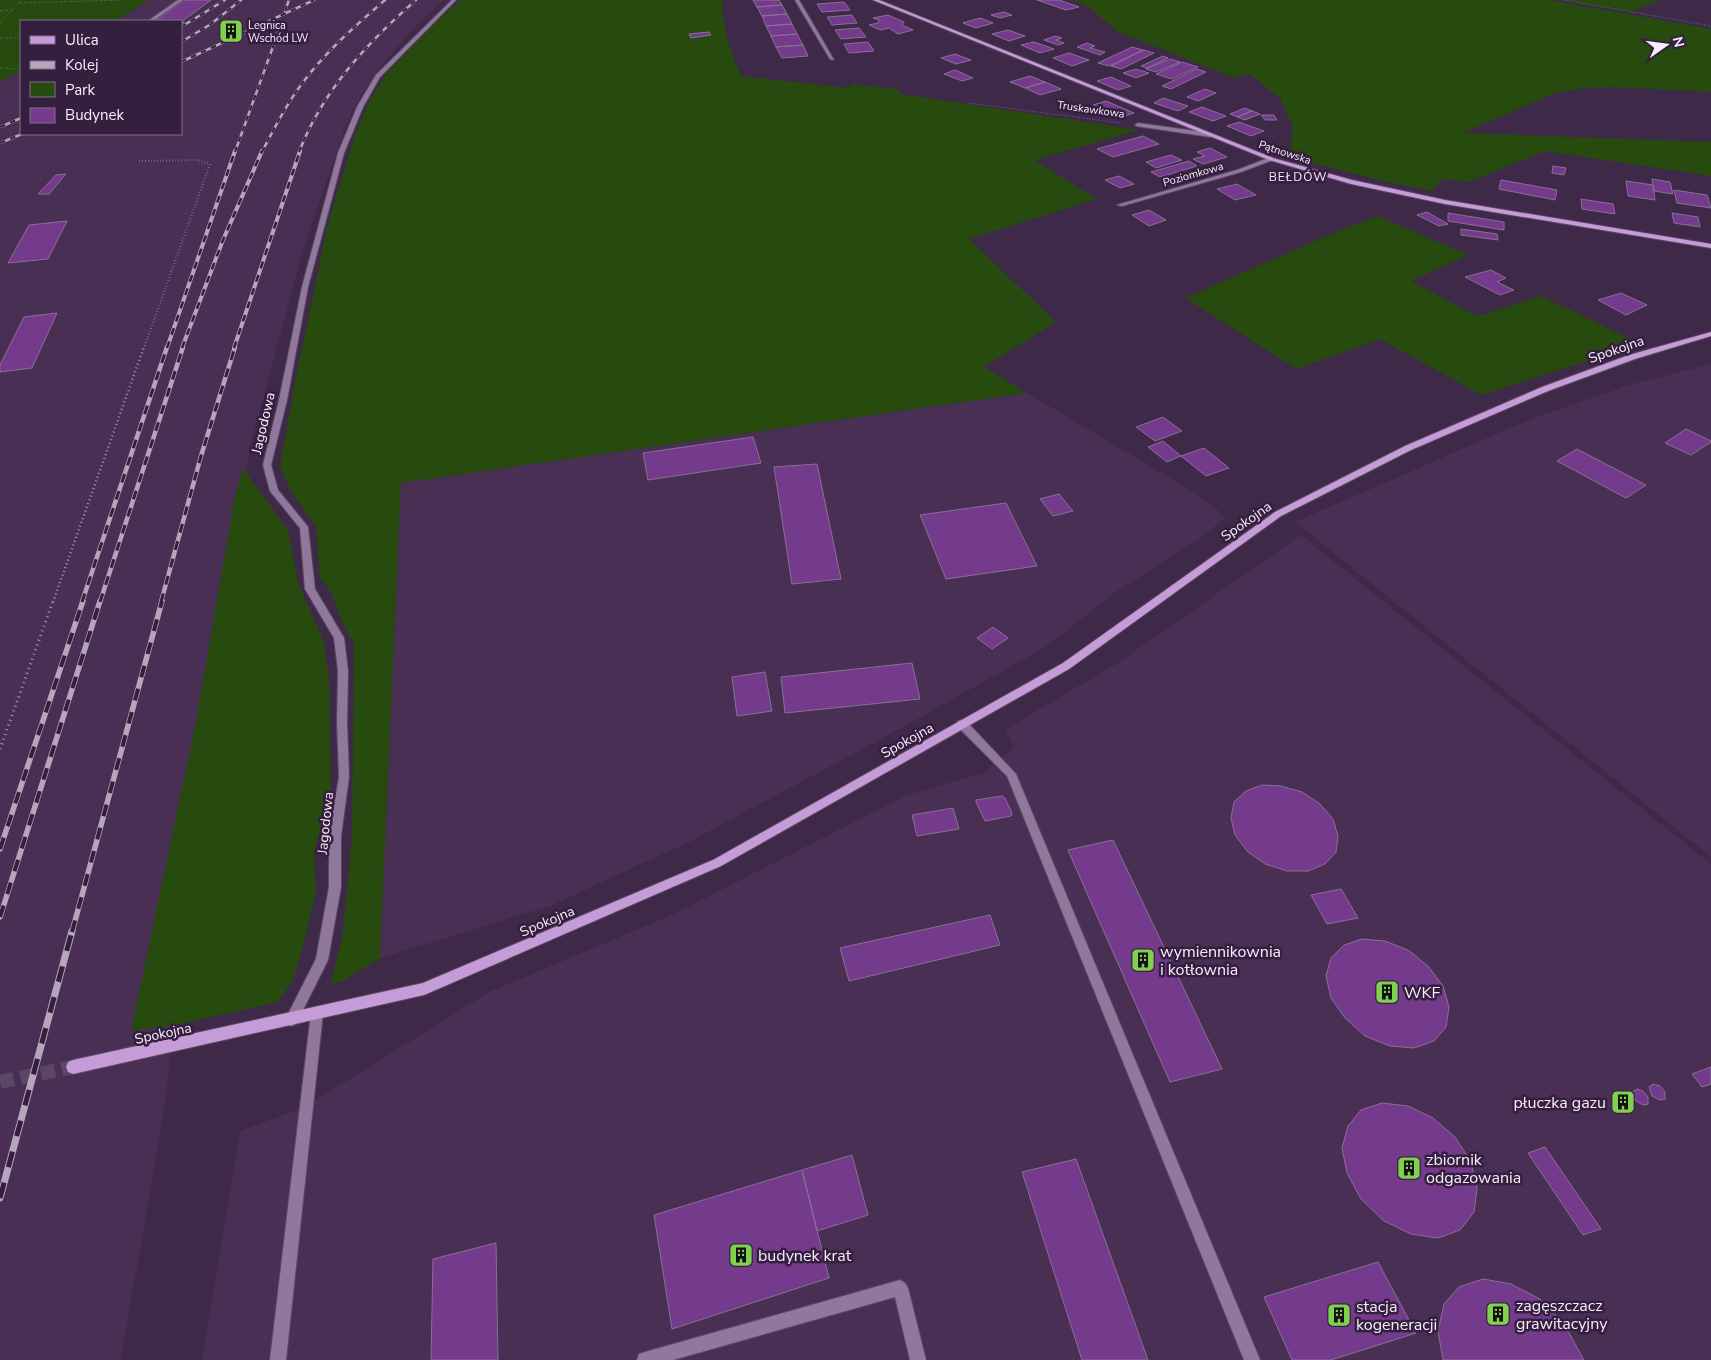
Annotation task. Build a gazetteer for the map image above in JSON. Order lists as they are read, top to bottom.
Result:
{
  "streets": {
    "street": [
      "Truskawkowa",
      "Pątnowska",
      "Poziomkowa",
      "Spokojna",
      "Jagodowa"
    ]
  },
  "crossings": [
    ["Truskawkowa", "Pątnowska"],
    ["Pątnowska", "Poziomkowa"],
    ["Spokojna", "Jagodowa"]
  ],
  "districts": ["BEŁDÓW"],
  "places": {
    "building": [
      "Legnica Wschód LW",
      "wymiennikownia i kotłownia",
      "WKF",
      "płuczka gazu",
      "zbiornik odgazowania",
      "budynek krat",
      "zagęszczacz grawitacyjny",
      "stacja kogeneracji"
    ]
  },
  "legend": [
    "Ulica",
    "Kolej",
    "Park",
    "Budynek"
  ],
  "north": "right"
}
